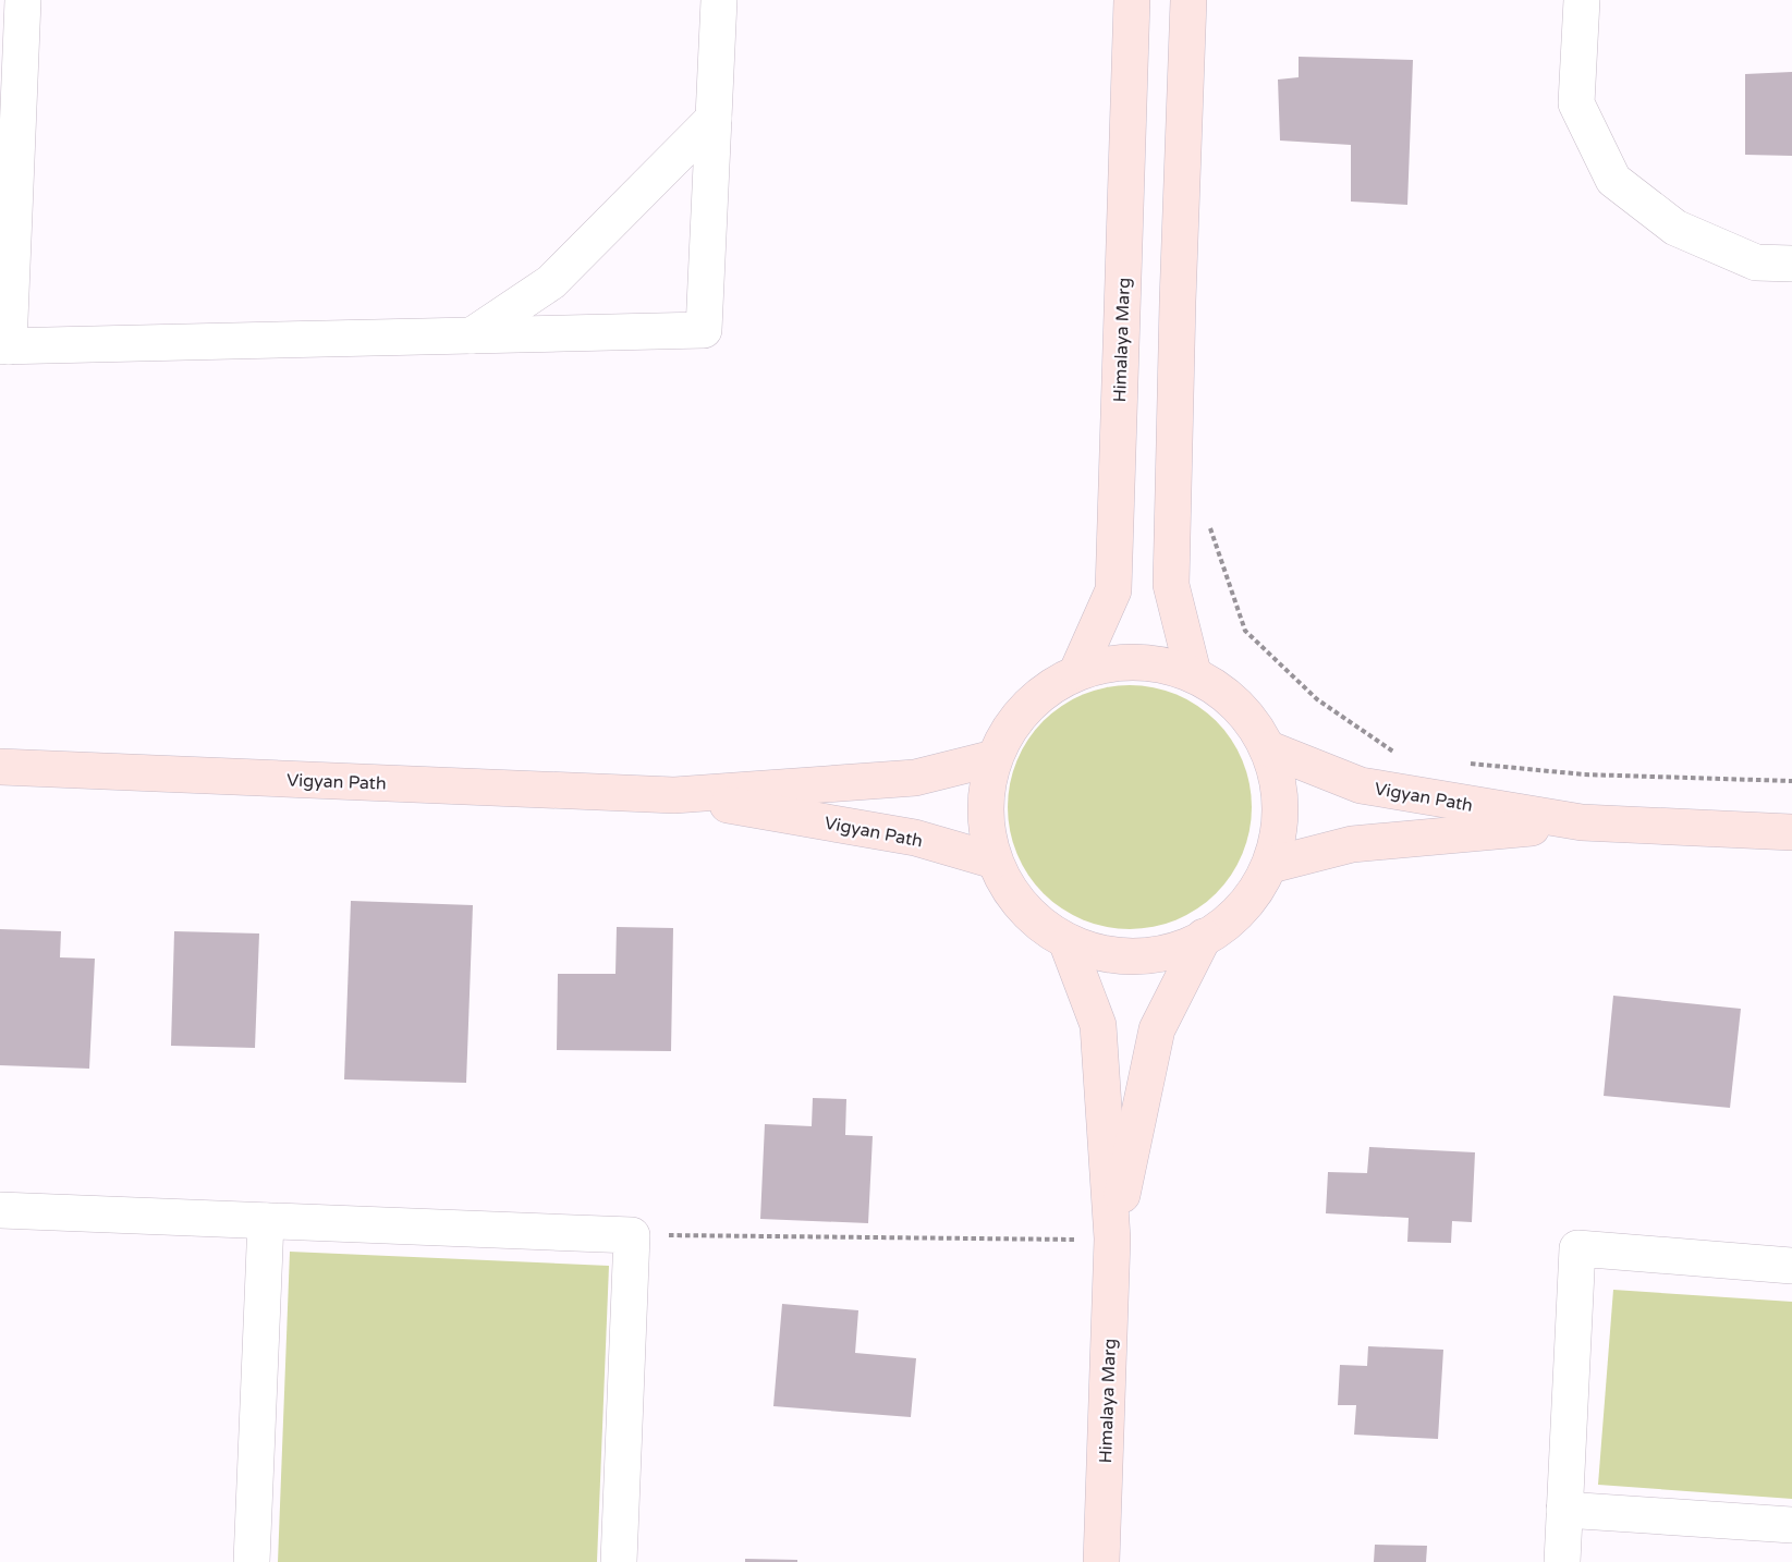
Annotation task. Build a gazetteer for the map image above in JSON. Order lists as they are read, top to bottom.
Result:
{
  "streets": {
    "main road": ["Himalaya Marg", "Vigyan Path"]
  }
}
